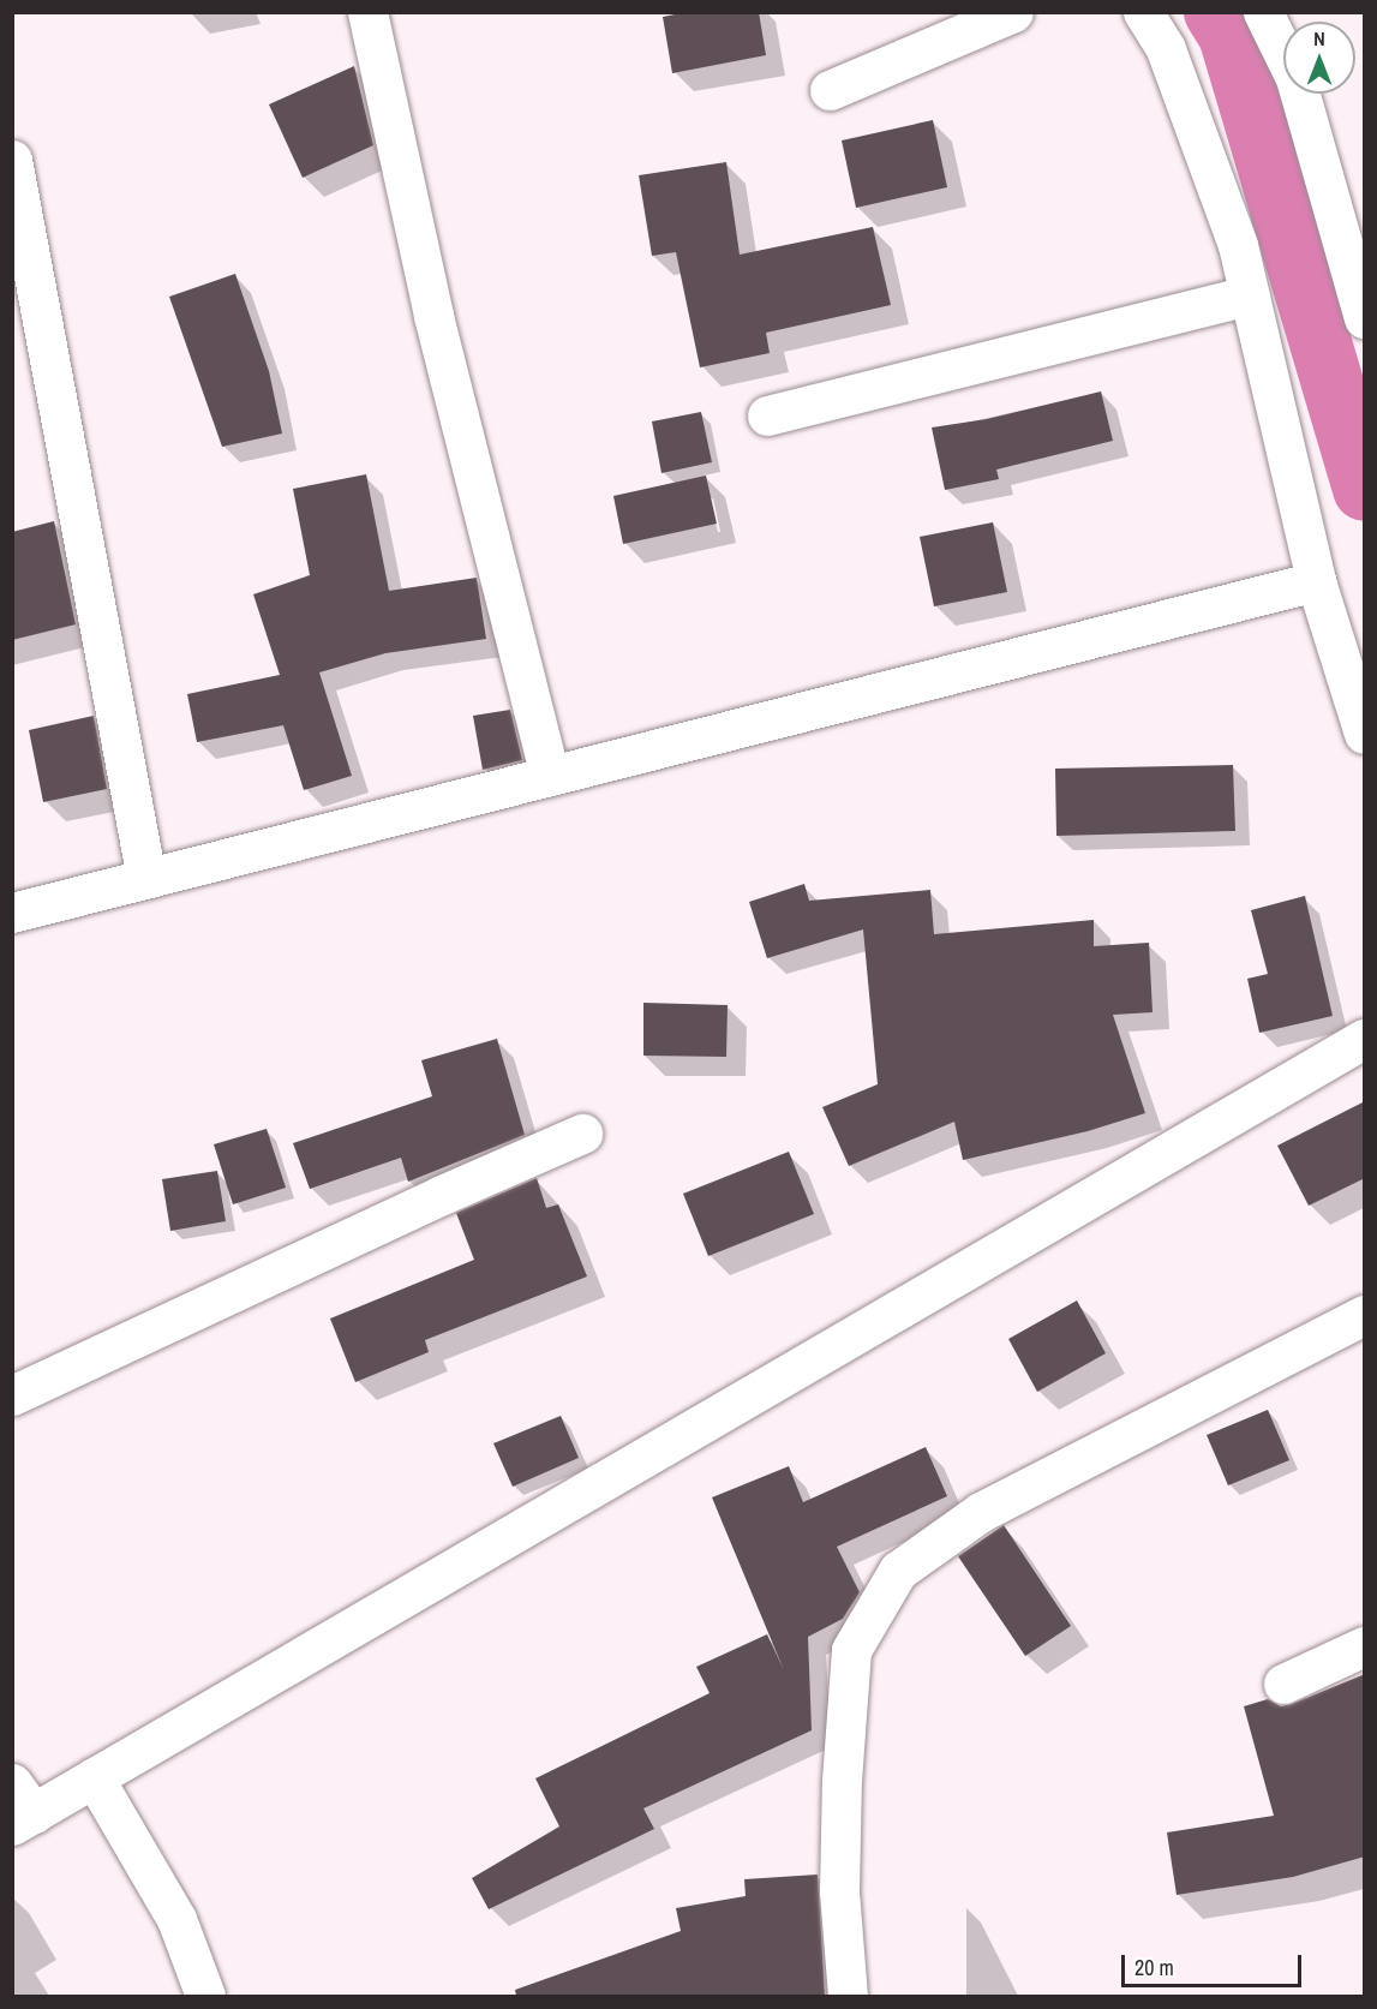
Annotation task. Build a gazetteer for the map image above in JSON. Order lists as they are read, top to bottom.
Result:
{
  "scale_bar": "20 m",
  "north": "top"
}
